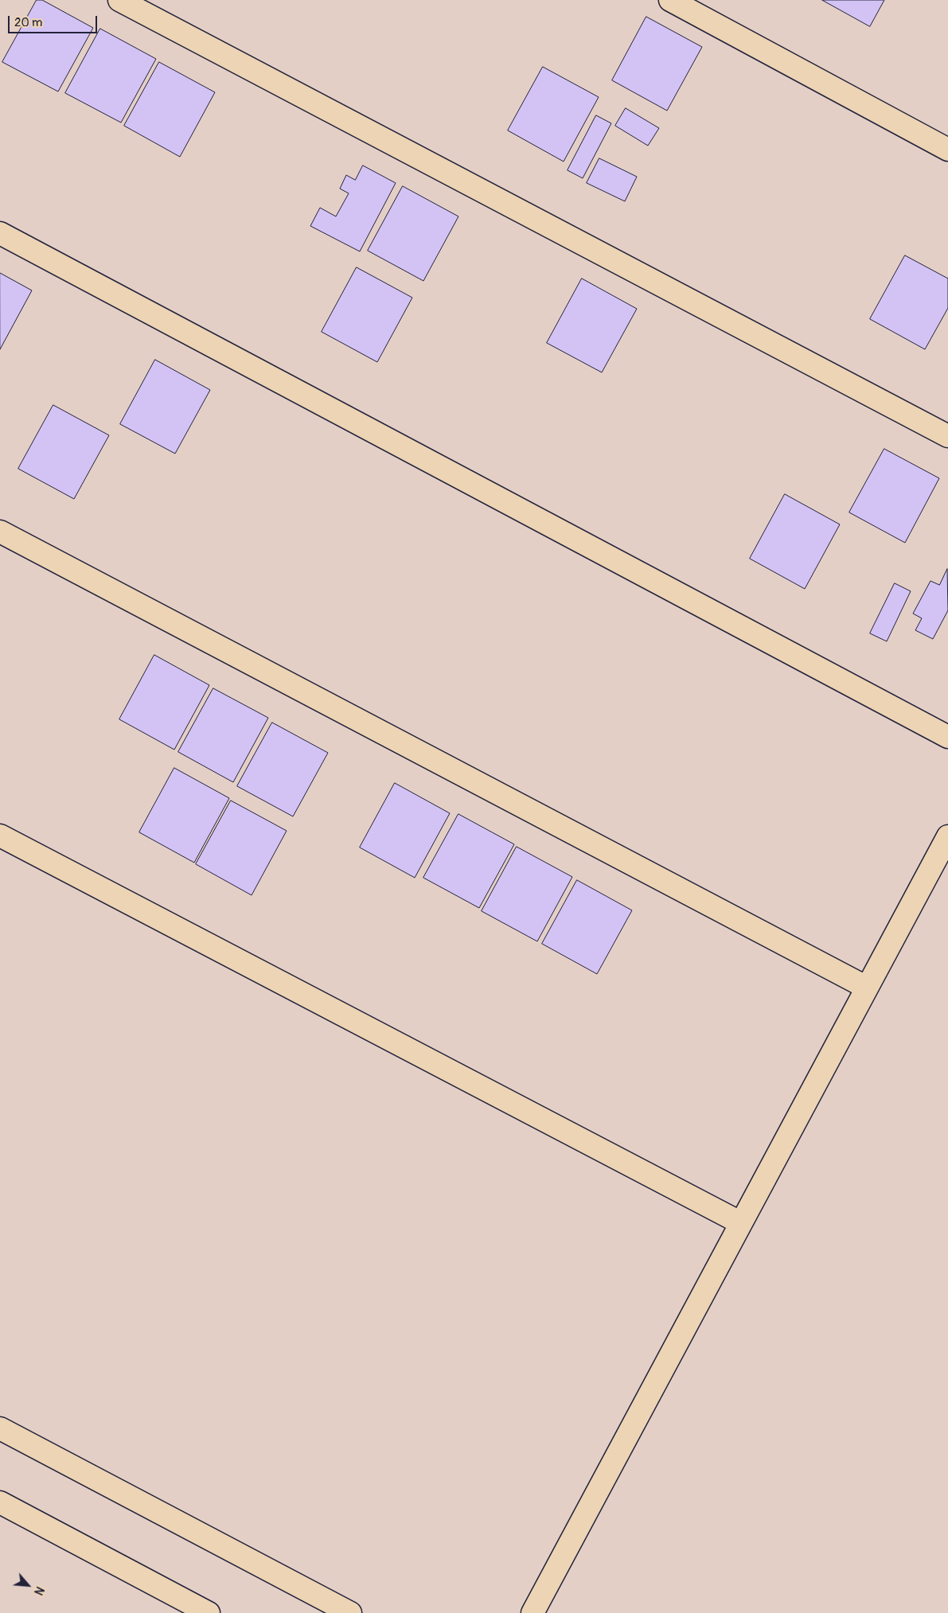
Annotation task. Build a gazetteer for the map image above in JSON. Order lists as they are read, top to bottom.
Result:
{
  "scale_bar": "20 m",
  "north": "bottom right"
}
